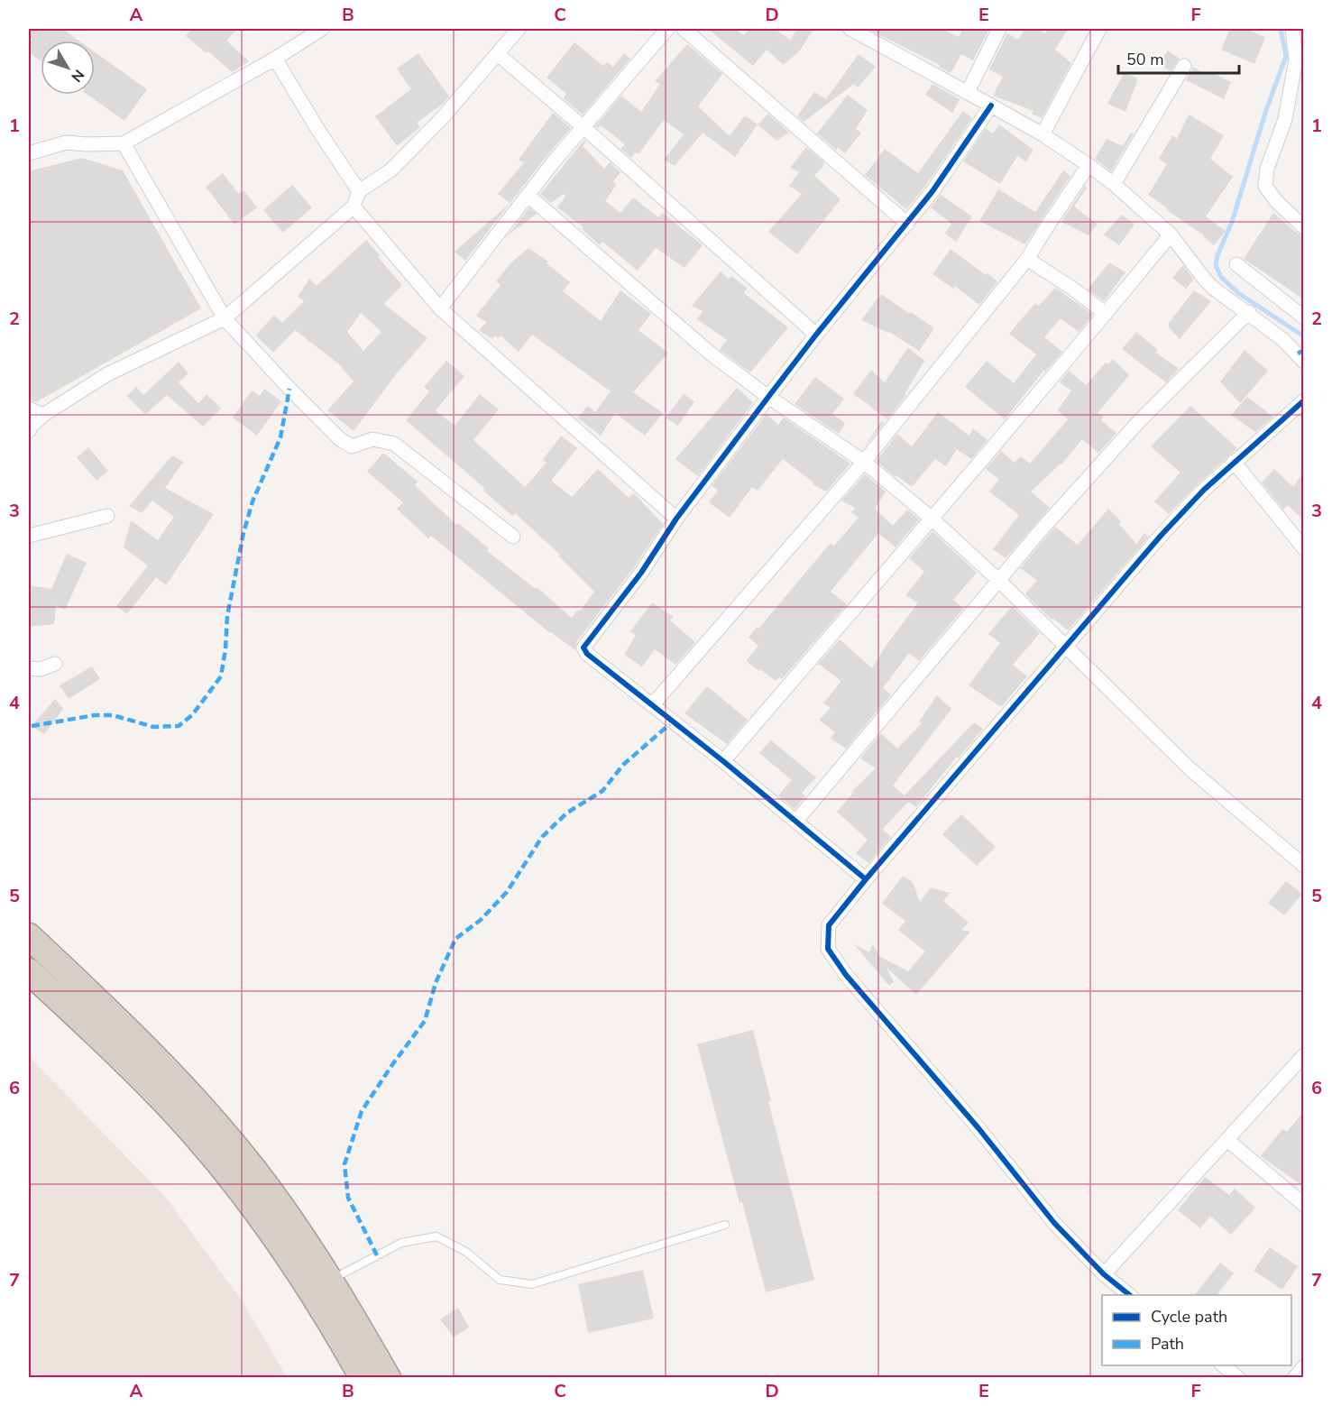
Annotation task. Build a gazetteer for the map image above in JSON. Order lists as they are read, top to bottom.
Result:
{
  "legend": ["Cycle path", "Path"],
  "scale_bar": "50 m",
  "north": "bottom right",
  "grid": {
    "columns": [
      "A",
      "B",
      "C",
      "D",
      "E",
      "F"
    ],
    "rows": [
      "1",
      "2",
      "3",
      "4",
      "5",
      "6",
      "7"
    ]
  }
}
